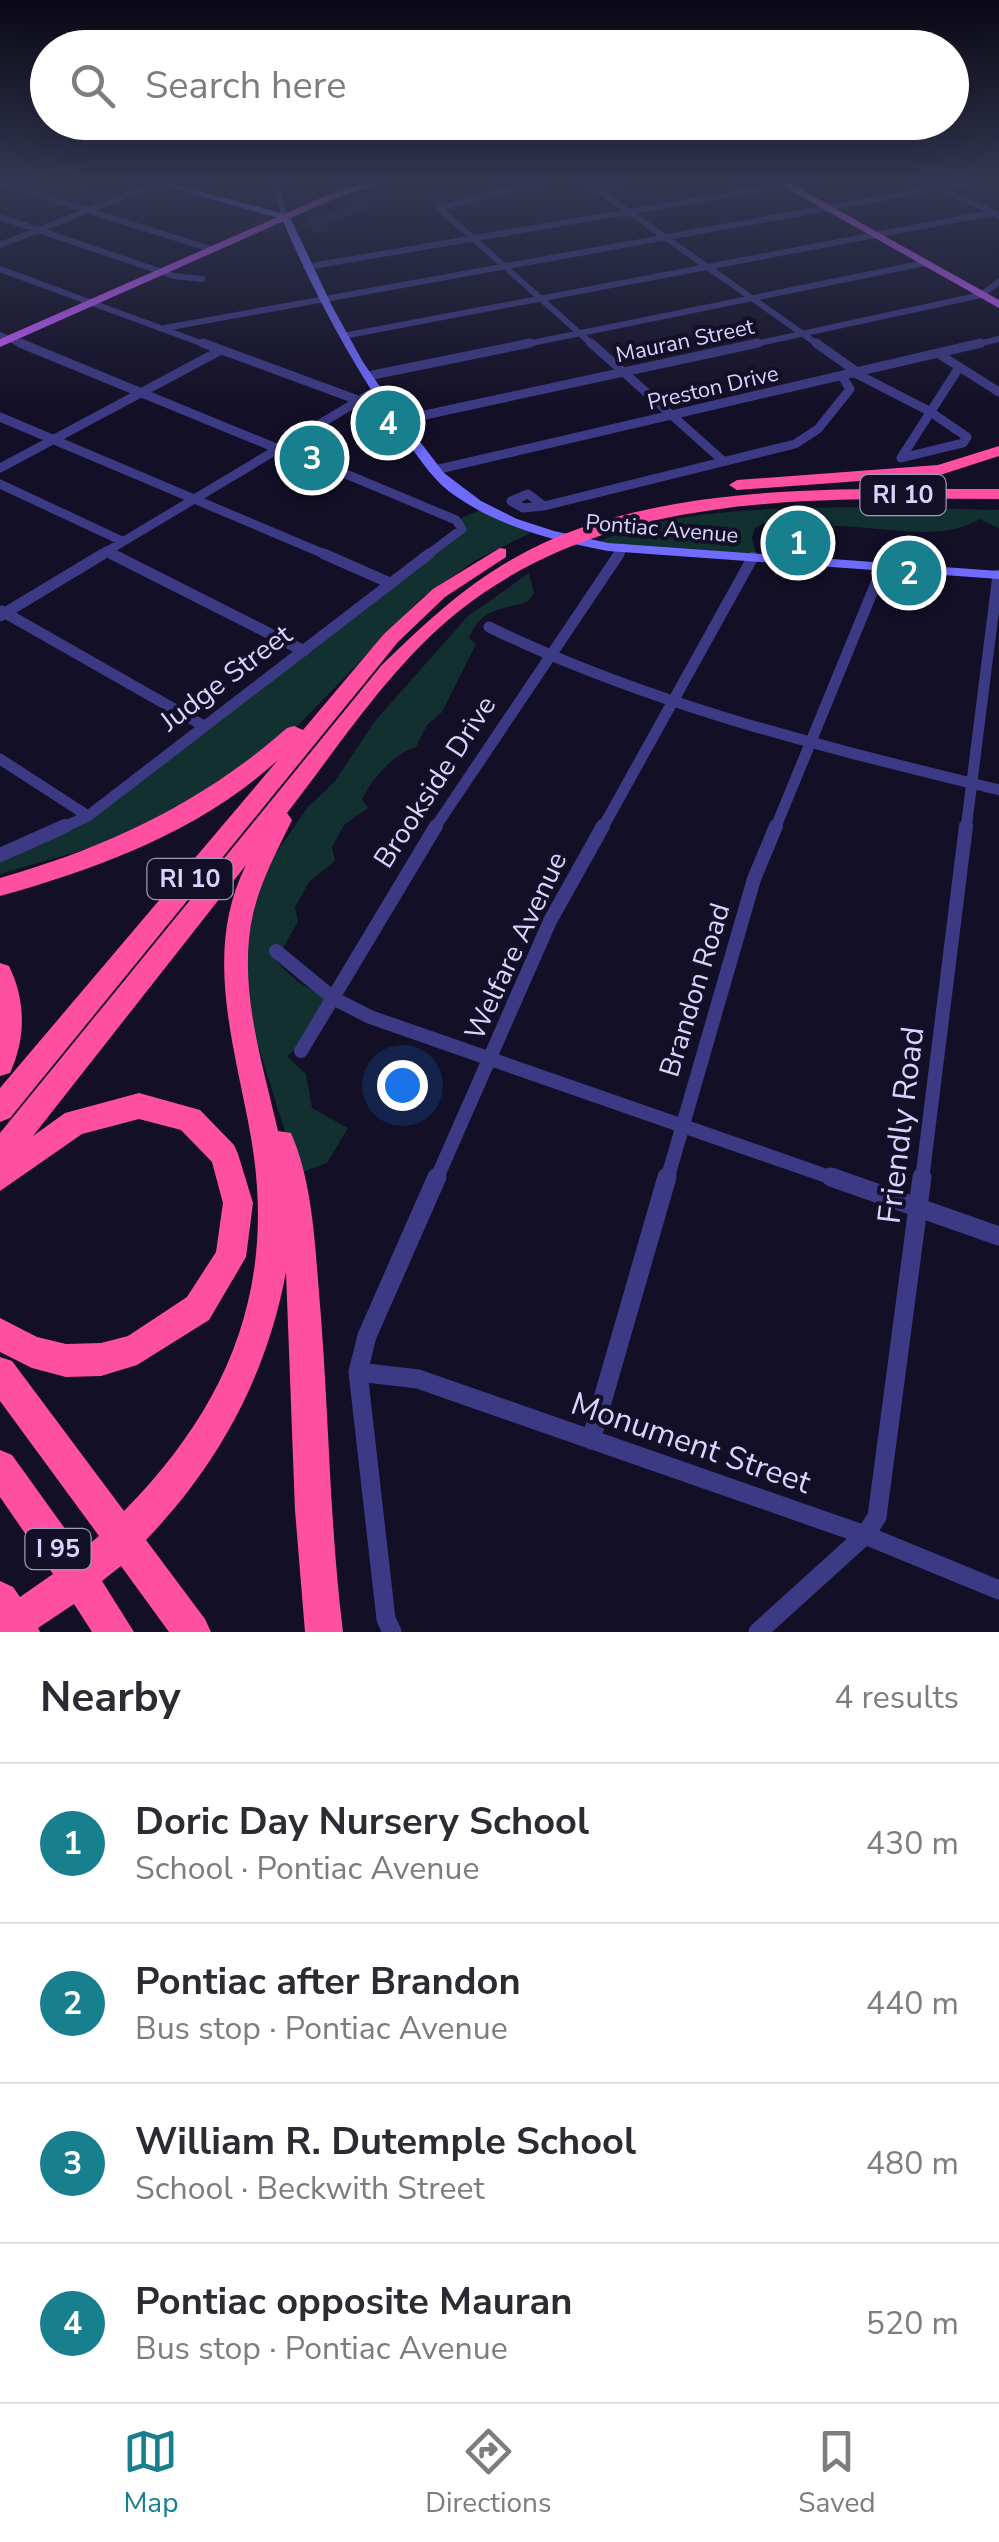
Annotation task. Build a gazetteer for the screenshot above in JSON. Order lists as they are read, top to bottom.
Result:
{
  "streets": {
    "highway": ["RI 10", "I 95"],
    "main road": ["Pontiac Avenue"],
    "street": [
      "Mauran Street",
      "Preston Drive",
      "Judge Street",
      "Brookside Drive",
      "Welfare Avenue",
      "Brandon Road",
      "Friendly Road",
      "Monument Street"
    ]
  },
  "crossings": [
    ["Mauran Street", "Pontiac Avenue"],
    ["Preston Drive", "Pontiac Avenue"],
    ["Pontiac Avenue", "Brookside Drive"],
    ["Pontiac Avenue", "Welfare Avenue"],
    ["Pontiac Avenue", "Brandon Road"],
    ["Pontiac Avenue", "Friendly Road"],
    ["Welfare Avenue", "Monument Street"],
    ["Brandon Road", "Monument Street"],
    ["Friendly Road", "Monument Street"]
  ],
  "page": {
    "search": "Search here",
    "pins": [
      "4",
      "3",
      "1",
      "2"
    ],
    "heading": ["Nearby", "4 results"],
    "list": [
      {
        "mark": "1",
        "name": "Doric Day Nursery School",
        "note": "School · Pontiac Avenue",
        "value": "430 m"
      },
      {
        "mark": "2",
        "name": "Pontiac after Brandon",
        "note": "Bus stop · Pontiac Avenue",
        "value": "440 m"
      },
      {
        "mark": "3",
        "name": "William R. Dutemple School",
        "note": "School · Beckwith Street",
        "value": "480 m"
      },
      {
        "mark": "4",
        "name": "Pontiac opposite Mauran",
        "note": "Bus stop · Pontiac Avenue",
        "value": "520 m"
      }
    ],
    "nav": ["Map", "Directions", "Saved"]
  }
}
